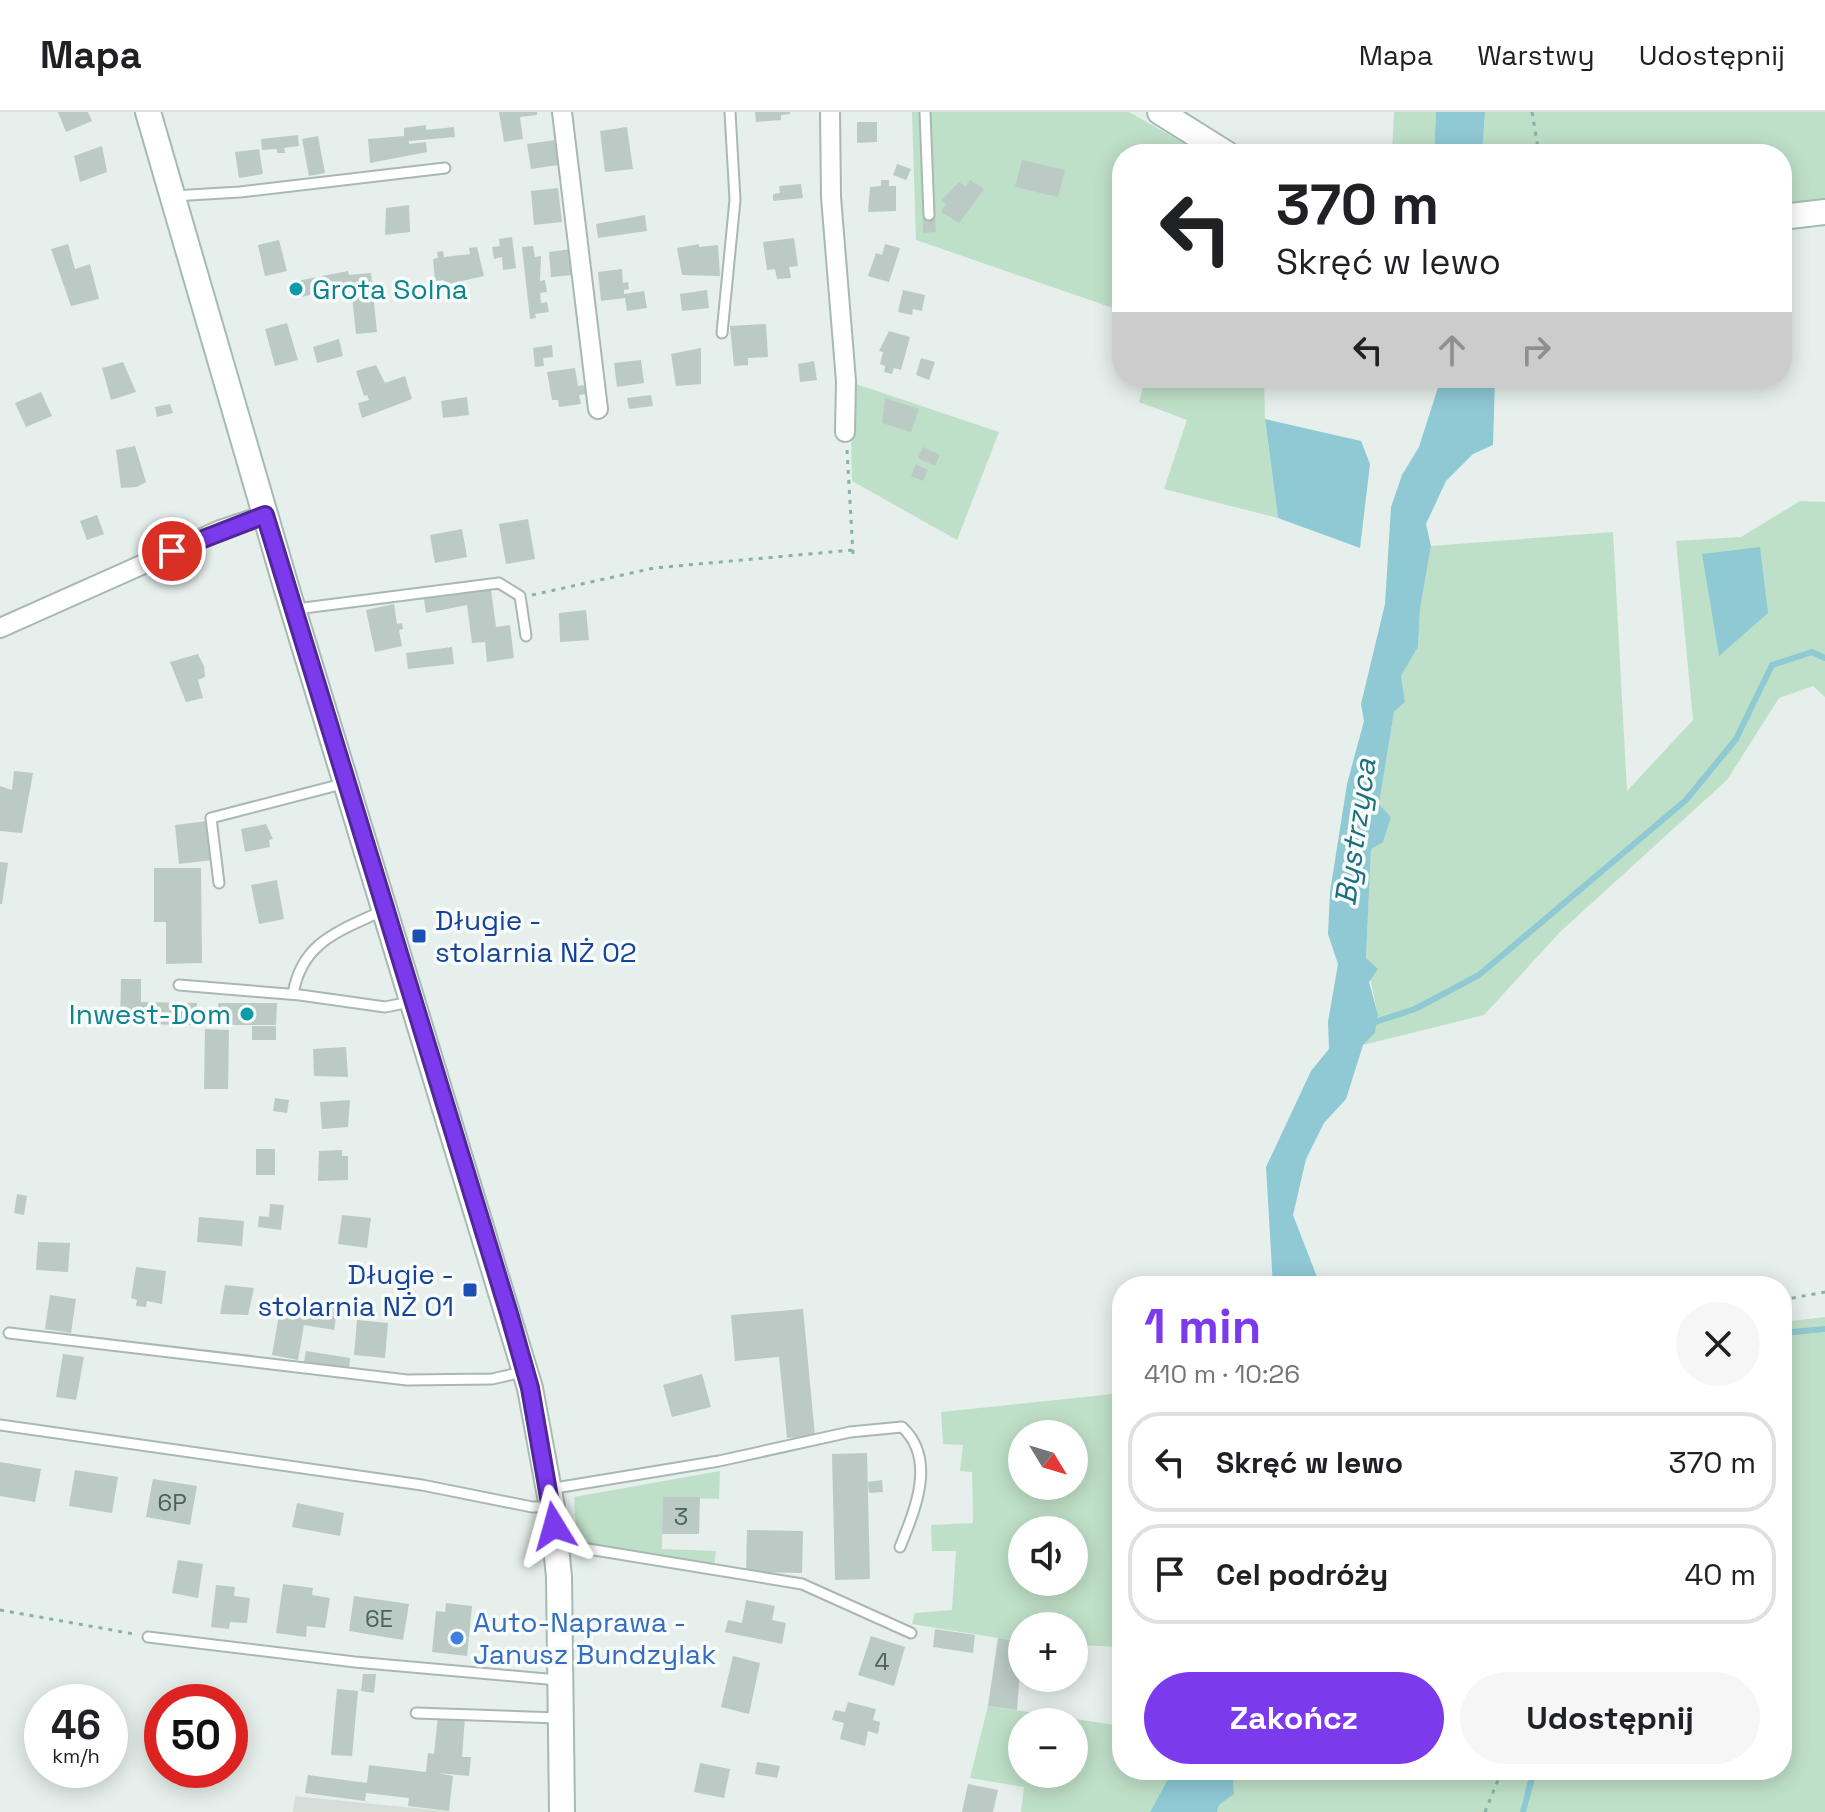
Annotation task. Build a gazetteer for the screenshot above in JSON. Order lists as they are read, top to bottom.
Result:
{
  "water": ["Bystrzyca"],
  "places": {
    "other": ["Grota Solna", "Inwest-Dom", "Auto-Naprawa - Janusz Bundzylak"],
    "transit": ["Długie - stolarnia NŻ 02", "Długie - stolarnia NŻ 01"]
  },
  "house_numbers": [
    "6P",
    "3",
    "6E",
    "4"
  ],
  "north": "bottom right",
  "page": {
    "header": "Mapa",
    "nav": ["Mapa", "Warstwy", "Udostępnij"],
    "turn": ["370 m", "Skręć w lewo"],
    "heading": ["1 min", "410 m · 10:26"],
    "list": [
      {
        "name": "Skręć w lewo",
        "value": "370 m"
      },
      {
        "name": "Cel podróży",
        "value": "40 m"
      }
    ],
    "map_buttons": ["+", "−"],
    "buttons": ["Zakończ", "Udostępnij"],
    "speed": "46 km/h",
    "limit": "50"
  }
}
